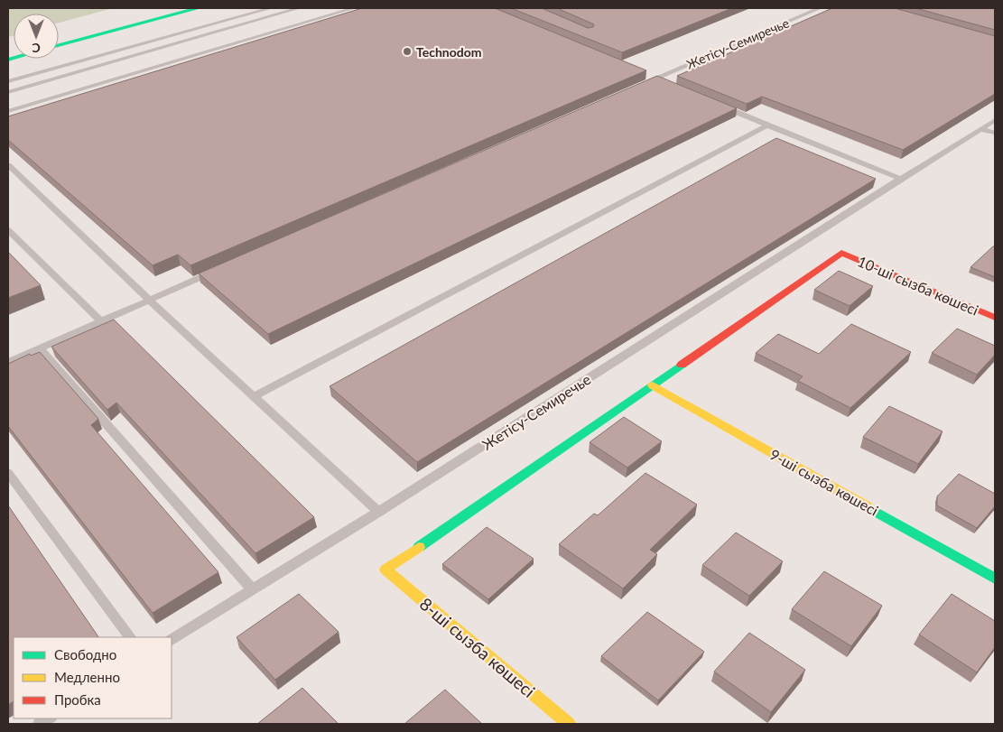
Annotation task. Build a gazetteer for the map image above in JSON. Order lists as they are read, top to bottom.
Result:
{
  "streets": {
    "street": ["10-ші сызба көшесі", "9-ші сызба көшесі", "8-ші сызба көшесі"],
    "lane": ["Жетісу-Семиречье"]
  },
  "crossings": [
    ["10-ші сызба көшесі", "9-ші сызба көшесі"],
    ["10-ші сызба көшесі", "8-ші сызба көшесі"],
    ["9-ші сызба көшесі", "8-ші сызба көшесі"]
  ],
  "places": ["Technodom"],
  "legend": ["Свободно", "Медленно", "Пробка"],
  "north": "bottom"
}
